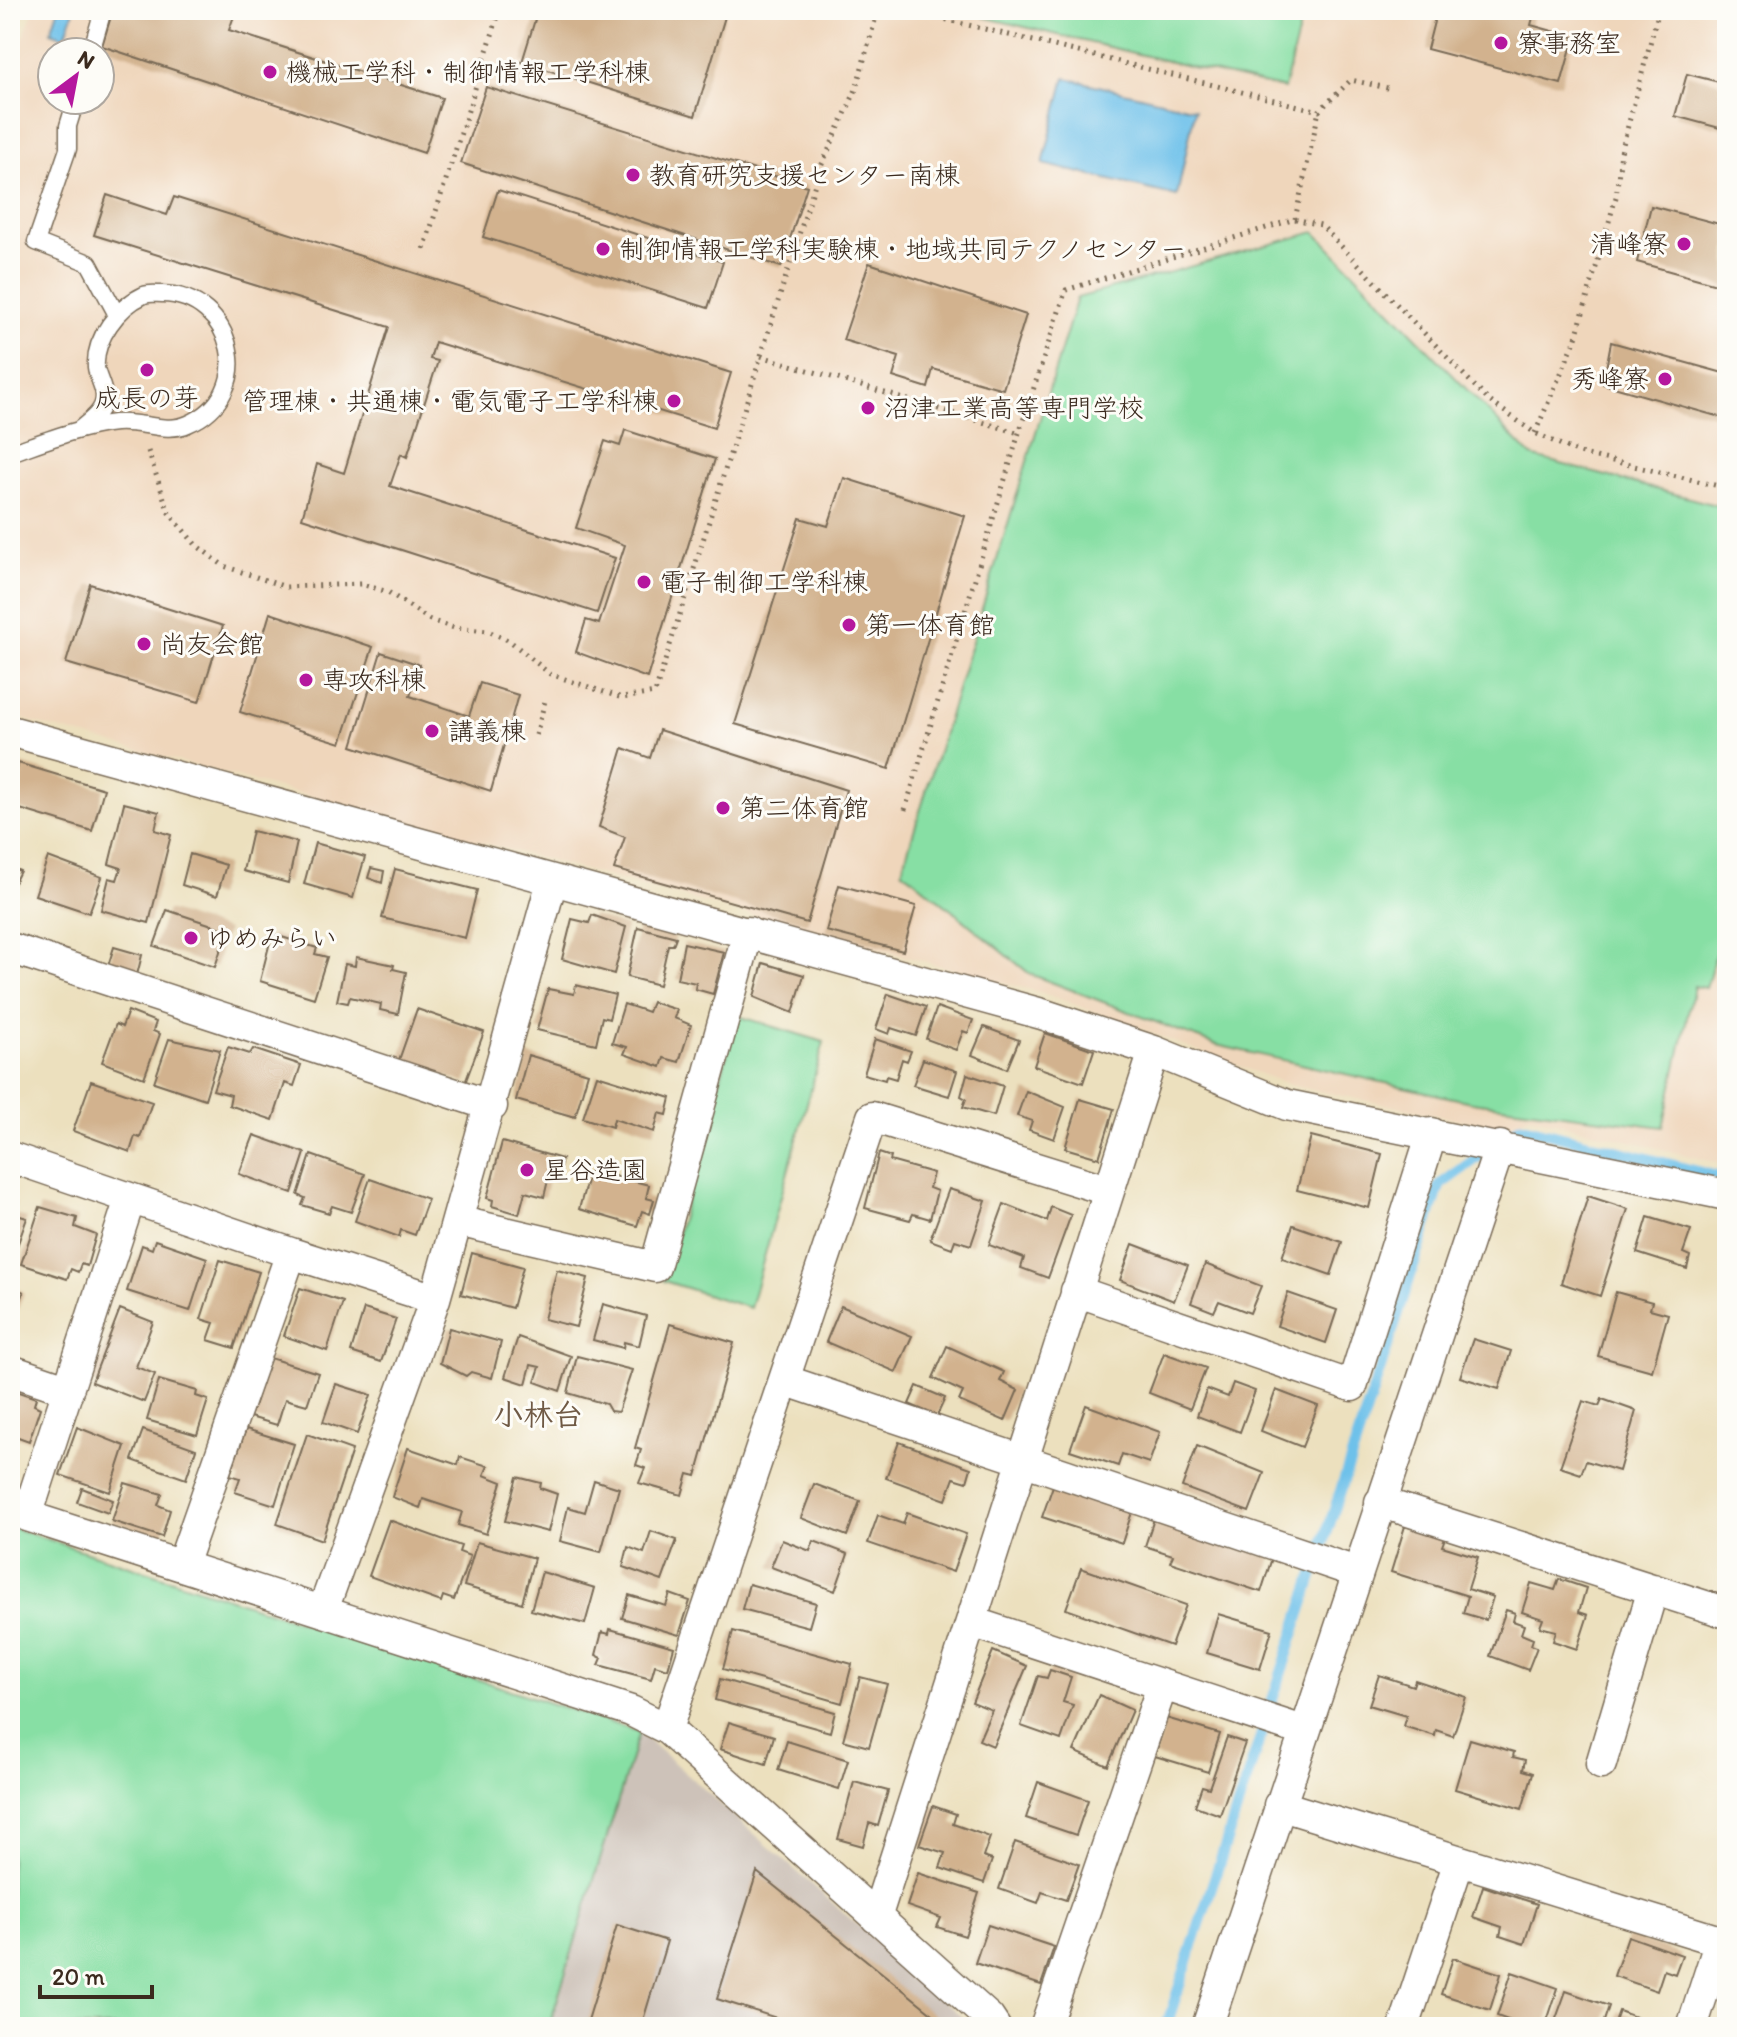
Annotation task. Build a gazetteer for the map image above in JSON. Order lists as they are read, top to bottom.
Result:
{
  "districts": ["小林台"],
  "places": [
    "寮事務室",
    "機械工学科・制御情報工学科棟",
    "教育研究支援センター南棟",
    "清峰寮",
    "制御情報工学科実験棟・地域共同テクノセンター",
    "成長の芽",
    "秀峰寮",
    "管理棟・共通棟・電気電子工学科棟",
    "沼津工業高等専門学校",
    "電子制御工学科棟",
    "第一体育館",
    "尚友会館",
    "専攻科棟",
    "講義棟",
    "第二体育館",
    "ゆめみらい",
    "星谷造園"
  ],
  "scale_bar": "20 m",
  "north": "top right"
}
